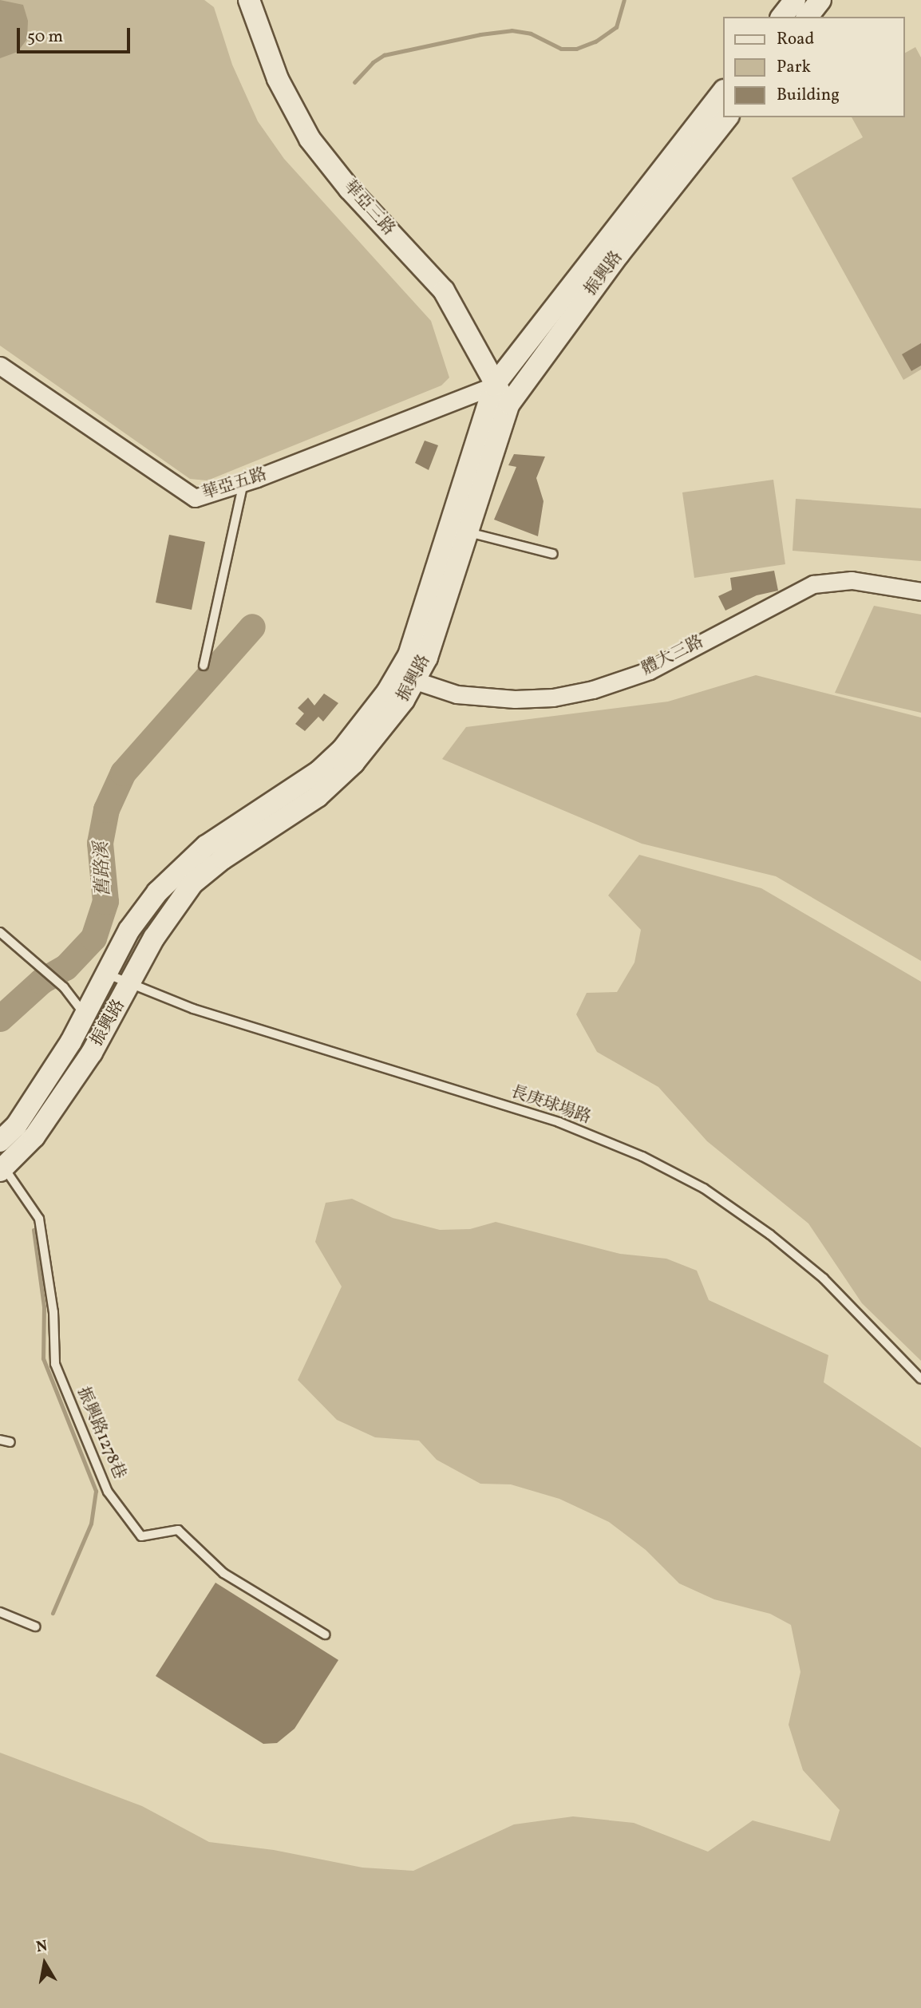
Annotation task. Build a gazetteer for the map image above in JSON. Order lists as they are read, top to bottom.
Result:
{
  "streets": {
    "street": [
      "華亞三路",
      "振興路",
      "華亞五路",
      "體大三路"
    ],
    "lane": ["長庚球場路", "振興路1278巷"]
  },
  "crossings": [
    ["華亞三路", "振興路"],
    ["華亞三路", "華亞五路"],
    ["振興路", "華亞五路"],
    ["振興路", "體大三路"],
    ["振興路", "長庚球場路"],
    ["振興路", "振興路1278巷"]
  ],
  "water": ["舊路溪"],
  "legend": ["Road", "Park", "Building"],
  "scale_bar": "50 m",
  "north": "top"
}
